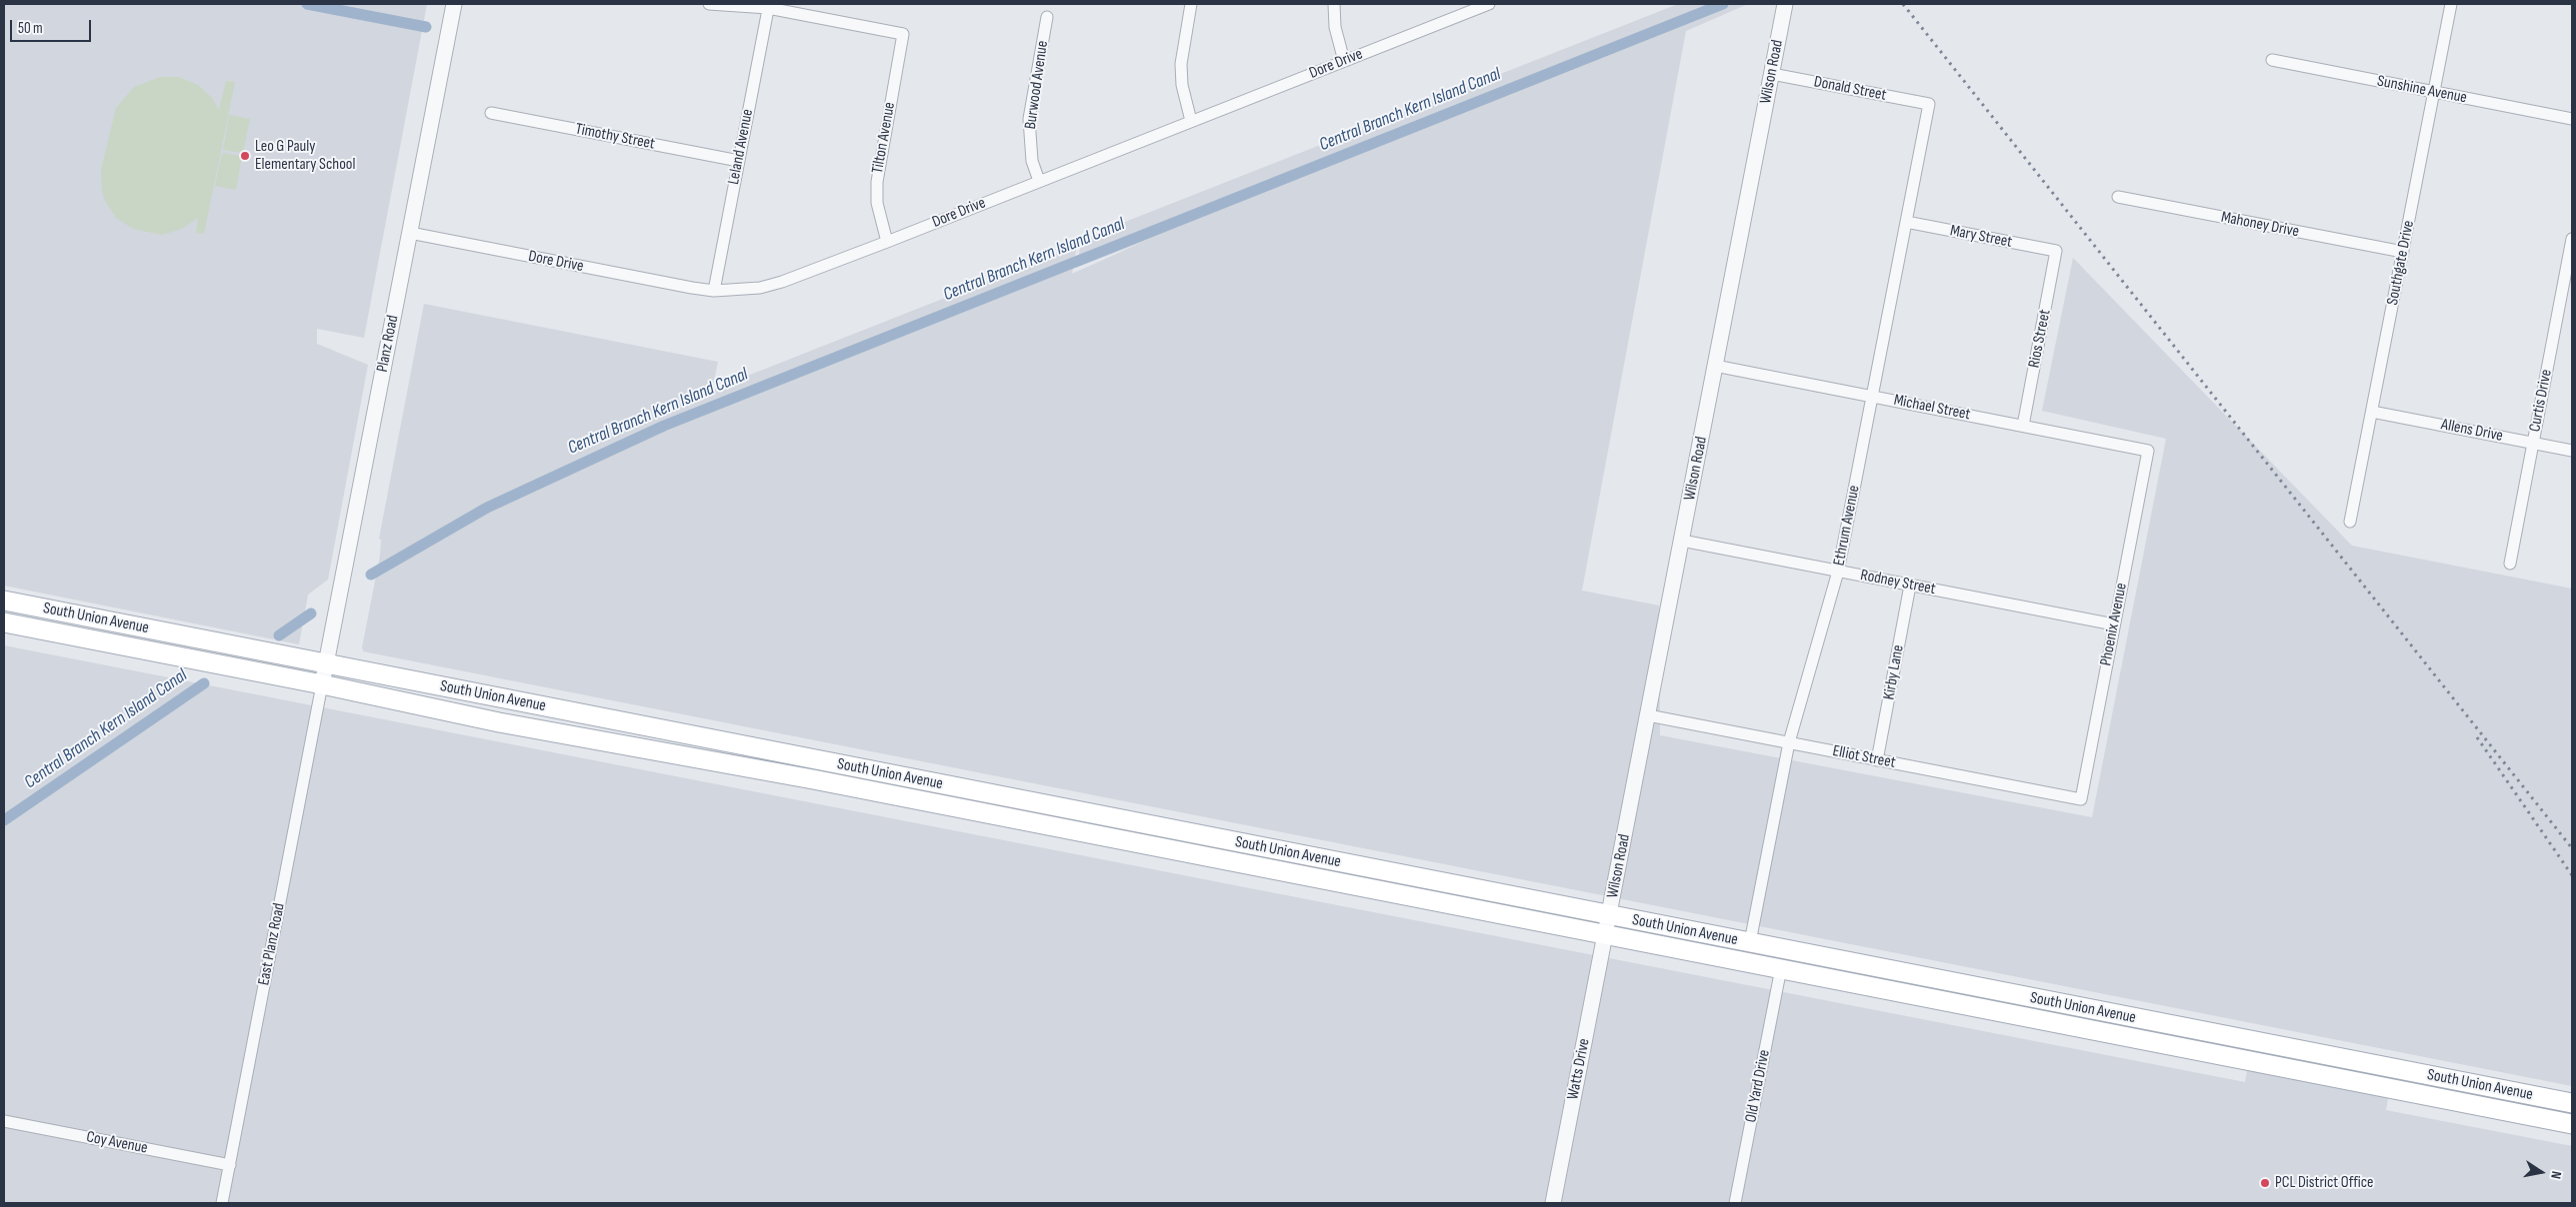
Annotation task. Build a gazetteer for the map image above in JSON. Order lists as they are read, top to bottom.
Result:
{
  "streets": {
    "main road": ["South Union Avenue"],
    "street": [
      "Dore Drive",
      "Wilson Road",
      "Burwood Avenue",
      "Donald Street",
      "Sunshine Avenue",
      "Timothy Street",
      "Tilton Avenue",
      "Leland Avenue",
      "Mahoney Drive",
      "Mary Street",
      "Southgate Drive",
      "Rios Street",
      "Planz Road",
      "Curtis Drive",
      "Michael Street",
      "Allens Drive",
      "Ethrum Avenue",
      "Rodney Street",
      "Phoenix Avenue",
      "Kirby Lane",
      "Elliot Street",
      "East Planz Road",
      "Watts Drive",
      "Old Yard Drive",
      "Coy Avenue"
    ]
  },
  "crossings": [
    ["Dore Drive", "Burwood Avenue"],
    ["Dore Drive", "Tilton Avenue"],
    ["Dore Drive", "Leland Avenue"],
    ["Dore Drive", "Planz Road"],
    ["Wilson Road", "Donald Street"],
    ["Wilson Road", "Michael Street"],
    ["Wilson Road", "Rodney Street"],
    ["Wilson Road", "South Union Avenue"],
    ["Wilson Road", "Elliot Street"],
    ["Wilson Road", "Watts Drive"],
    ["Donald Street", "Ethrum Avenue"],
    ["Sunshine Avenue", "Southgate Drive"],
    ["Timothy Street", "Leland Avenue"],
    ["Tilton Avenue", "Leland Avenue"],
    ["Mahoney Drive", "Southgate Drive"],
    ["Mary Street", "Rios Street"],
    ["Mary Street", "Ethrum Avenue"],
    ["Southgate Drive", "Allens Drive"],
    ["Rios Street", "Michael Street"],
    ["Planz Road", "South Union Avenue"],
    ["Planz Road", "East Planz Road"],
    ["Curtis Drive", "Allens Drive"],
    ["Michael Street", "Ethrum Avenue"],
    ["Michael Street", "Phoenix Avenue"],
    ["Ethrum Avenue", "Rodney Street"],
    ["Ethrum Avenue", "South Union Avenue"],
    ["Ethrum Avenue", "Elliot Street"],
    ["Rodney Street", "Phoenix Avenue"],
    ["Rodney Street", "Kirby Lane"],
    ["South Union Avenue", "East Planz Road"],
    ["South Union Avenue", "Watts Drive"],
    ["South Union Avenue", "Old Yard Drive"],
    ["Phoenix Avenue", "Elliot Street"],
    ["Kirby Lane", "Elliot Street"],
    ["East Planz Road", "Coy Avenue"]
  ],
  "water": ["Central Branch Kern Island Canal"],
  "places": ["Leo G Pauly Elementary School", "PCL District Office"],
  "scale_bar": "50 m",
  "north": "right"
}
